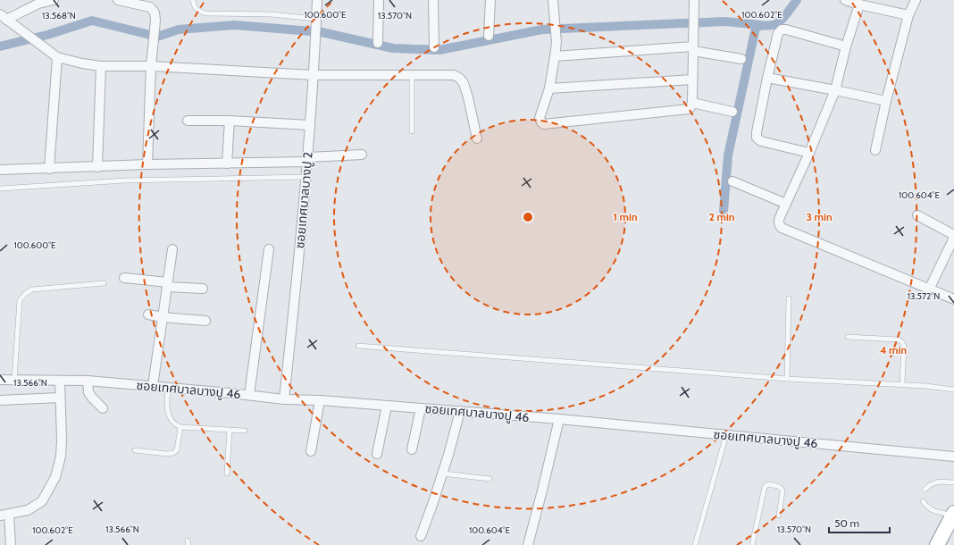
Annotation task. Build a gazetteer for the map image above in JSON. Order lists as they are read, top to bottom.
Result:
{
  "streets": {
    "street": ["ซอยเทศบาลบางปู 2", "ซอยเทศบาลบางปู 46"]
  },
  "crossings": [
    ["ซอยเทศบาลบางปู 2", "ซอยเทศบาลบางปู 46"]
  ],
  "scale_bar": "50 m",
  "coordinates": [
    "100.600°E",
    "100.602°E",
    "13.568°N",
    "13.570°N",
    "100.604°E",
    "13.572°N",
    "13.566°N"
  ],
  "rings": [
    "1 min",
    "2 min",
    "3 min",
    "4 min"
  ]
}
